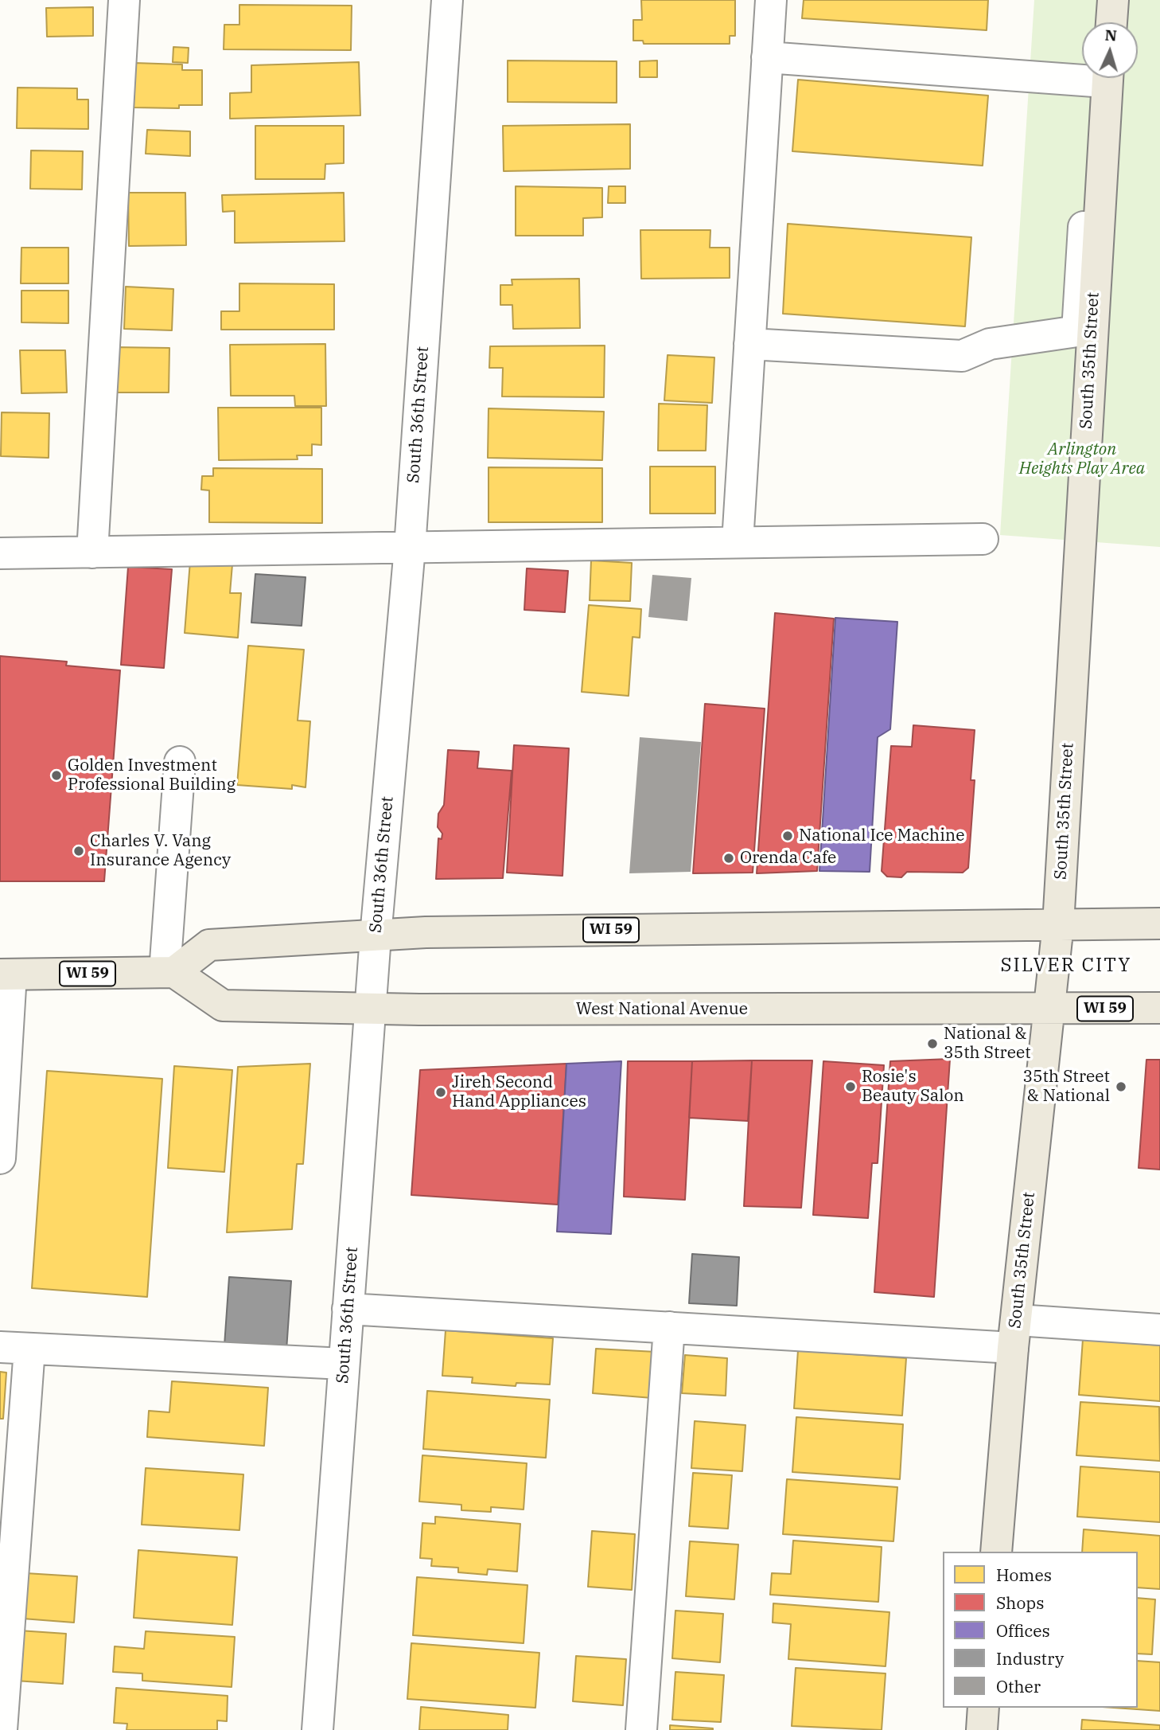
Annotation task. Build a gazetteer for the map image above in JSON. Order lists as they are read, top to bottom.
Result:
{
  "streets": {
    "main road": ["South 35th Street", "WI 59", "West National Avenue"],
    "street": ["South 36th Street"]
  },
  "crossings": [
    ["South 35th Street", "WI 59"],
    ["South 35th Street", "West National Avenue"],
    ["South 36th Street", "WI 59"],
    ["South 36th Street", "West National Avenue"],
    ["WI 59", "West National Avenue"]
  ],
  "districts": ["SILVER CITY"],
  "parks": ["Arlington Heights Play Area"],
  "places": [
    "Golden Investment Professional Building",
    "National Ice Machine",
    "Charles V. Vang Insurance Agency",
    "Orenda Cafe",
    "National & 35th Street",
    "Rosie's Beauty Salon",
    "35th Street & National",
    "Jireh Second Hand Appliances"
  ],
  "legend": [
    "Homes",
    "Shops",
    "Offices",
    "Industry",
    "Other"
  ],
  "north": "top"
}
